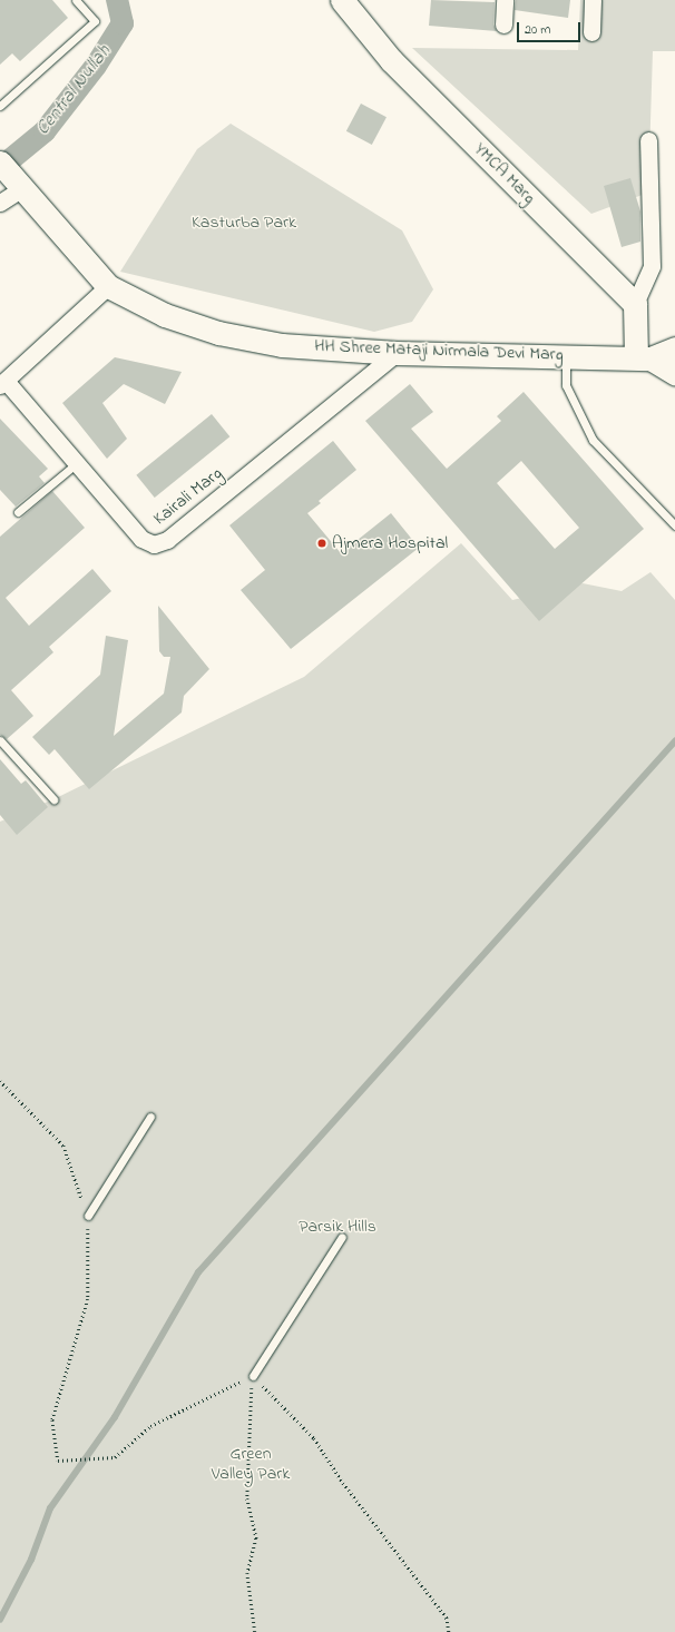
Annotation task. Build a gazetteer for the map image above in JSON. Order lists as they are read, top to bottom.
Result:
{
  "streets": {
    "main road": ["YMCA Marg", "HH Shree Mataji Nirmala Devi Marg"],
    "street": ["Kairali Marg"]
  },
  "crossings": [
    ["HH Shree Mataji Nirmala Devi Marg", "Kairali Marg"]
  ],
  "water": ["Central Nullah"],
  "parks": ["Kasturba Park", "Parsik Hills", "Green Valley Park"],
  "places": ["Ajmera Hospital"],
  "scale_bar": "20 m"
}
